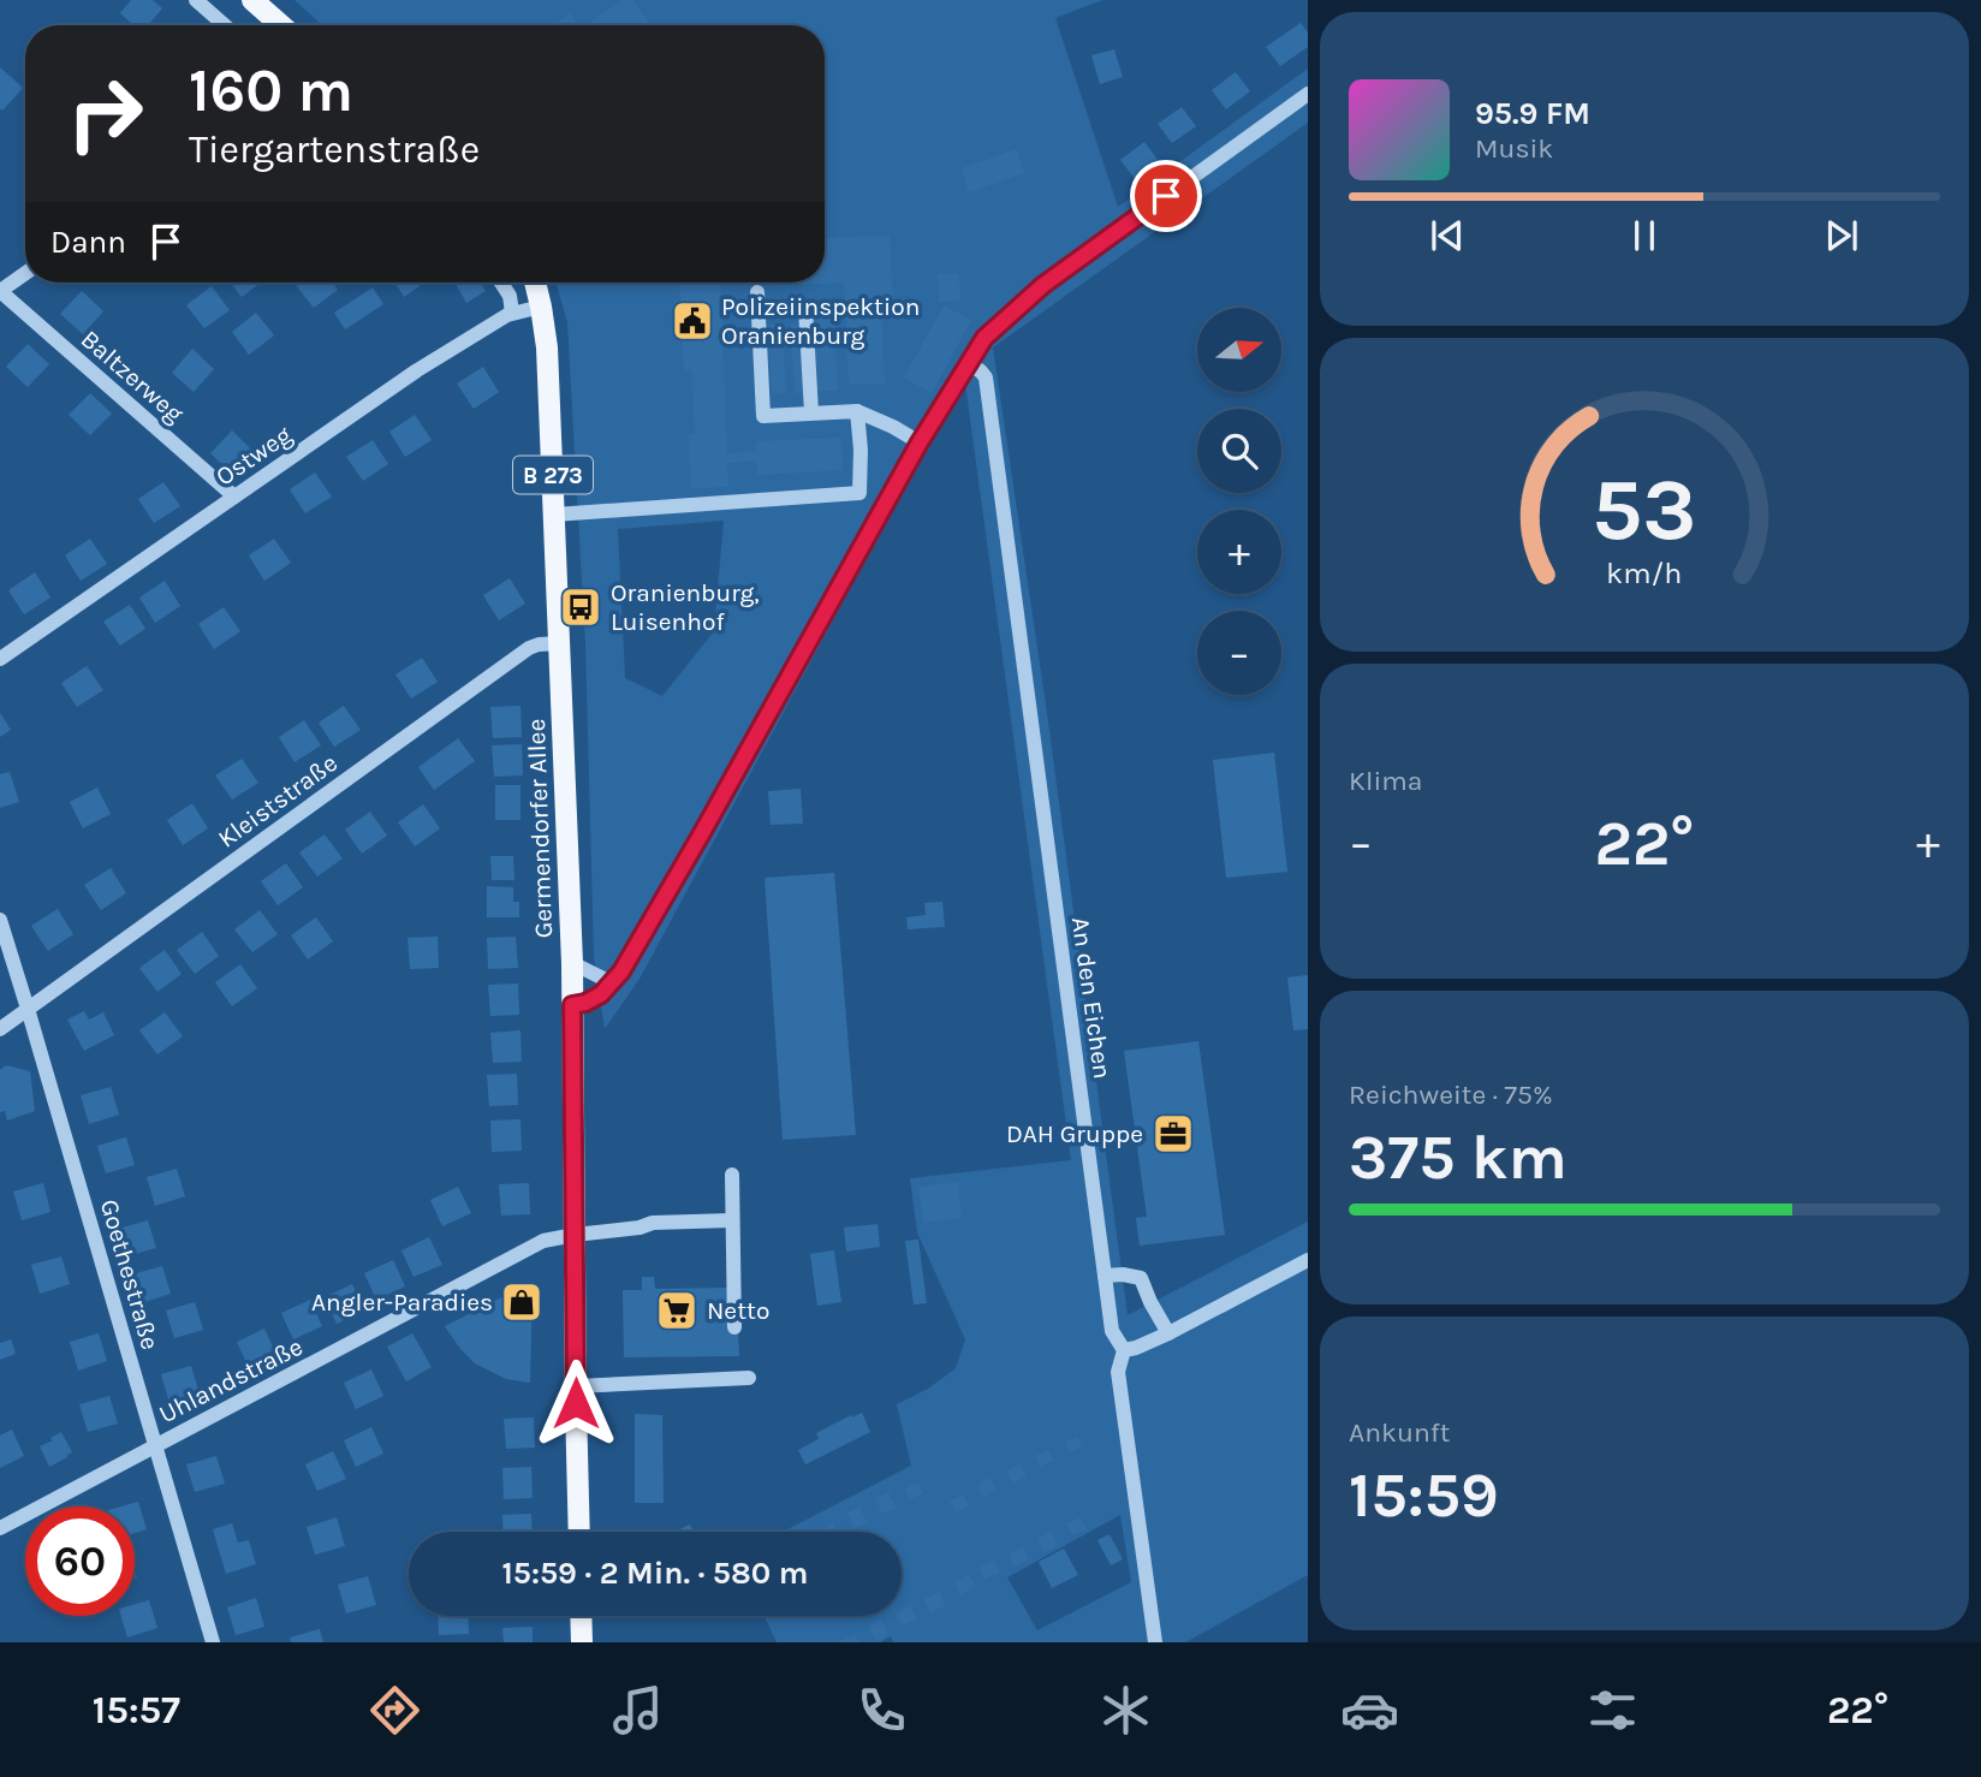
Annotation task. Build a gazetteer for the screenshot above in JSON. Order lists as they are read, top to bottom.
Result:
{
  "streets": {
    "main road": ["B 273", "Germendorfer Allee"],
    "street": [
      "Baltzerweg",
      "Ostweg",
      "Kleiststraße",
      "An den Eichen",
      "Goethestraße",
      "Uhlandstraße"
    ]
  },
  "crossings": [
    ["Baltzerweg", "Ostweg"],
    ["Ostweg", "Germendorfer Allee"],
    ["Kleiststraße", "Germendorfer Allee"],
    ["Kleiststraße", "Goethestraße"],
    ["Germendorfer Allee", "Uhlandstraße"],
    ["Goethestraße", "Uhlandstraße"]
  ],
  "places": {
    "public building": ["Polizeiinspektion Oranienburg"],
    "bus stop": ["Oranienburg, Luisenhof"],
    "office": ["DAH Gruppe"],
    "shop": ["Angler-Paradies"],
    "supermarket": ["Netto"]
  },
  "north": "right",
  "page": {
    "turn": ["160 m", "Tiergartenstraße"],
    "song": ["95.9 FM", "Musik"],
    "then": "Dann",
    "map_buttons": ["+", "−"],
    "tile": [
      "Klima",
      ["Reichweite · 75%", "375 km"],
      ["Ankunft", "15:59"]
    ],
    "heat": ["−", "22°", "+"],
    "limit": "60",
    "trip": "15:59 · 2 Min. · 580 m",
    "tabs": ["15:57", "22°"],
    "gauge": ["53", "km/h"]
  }
}
